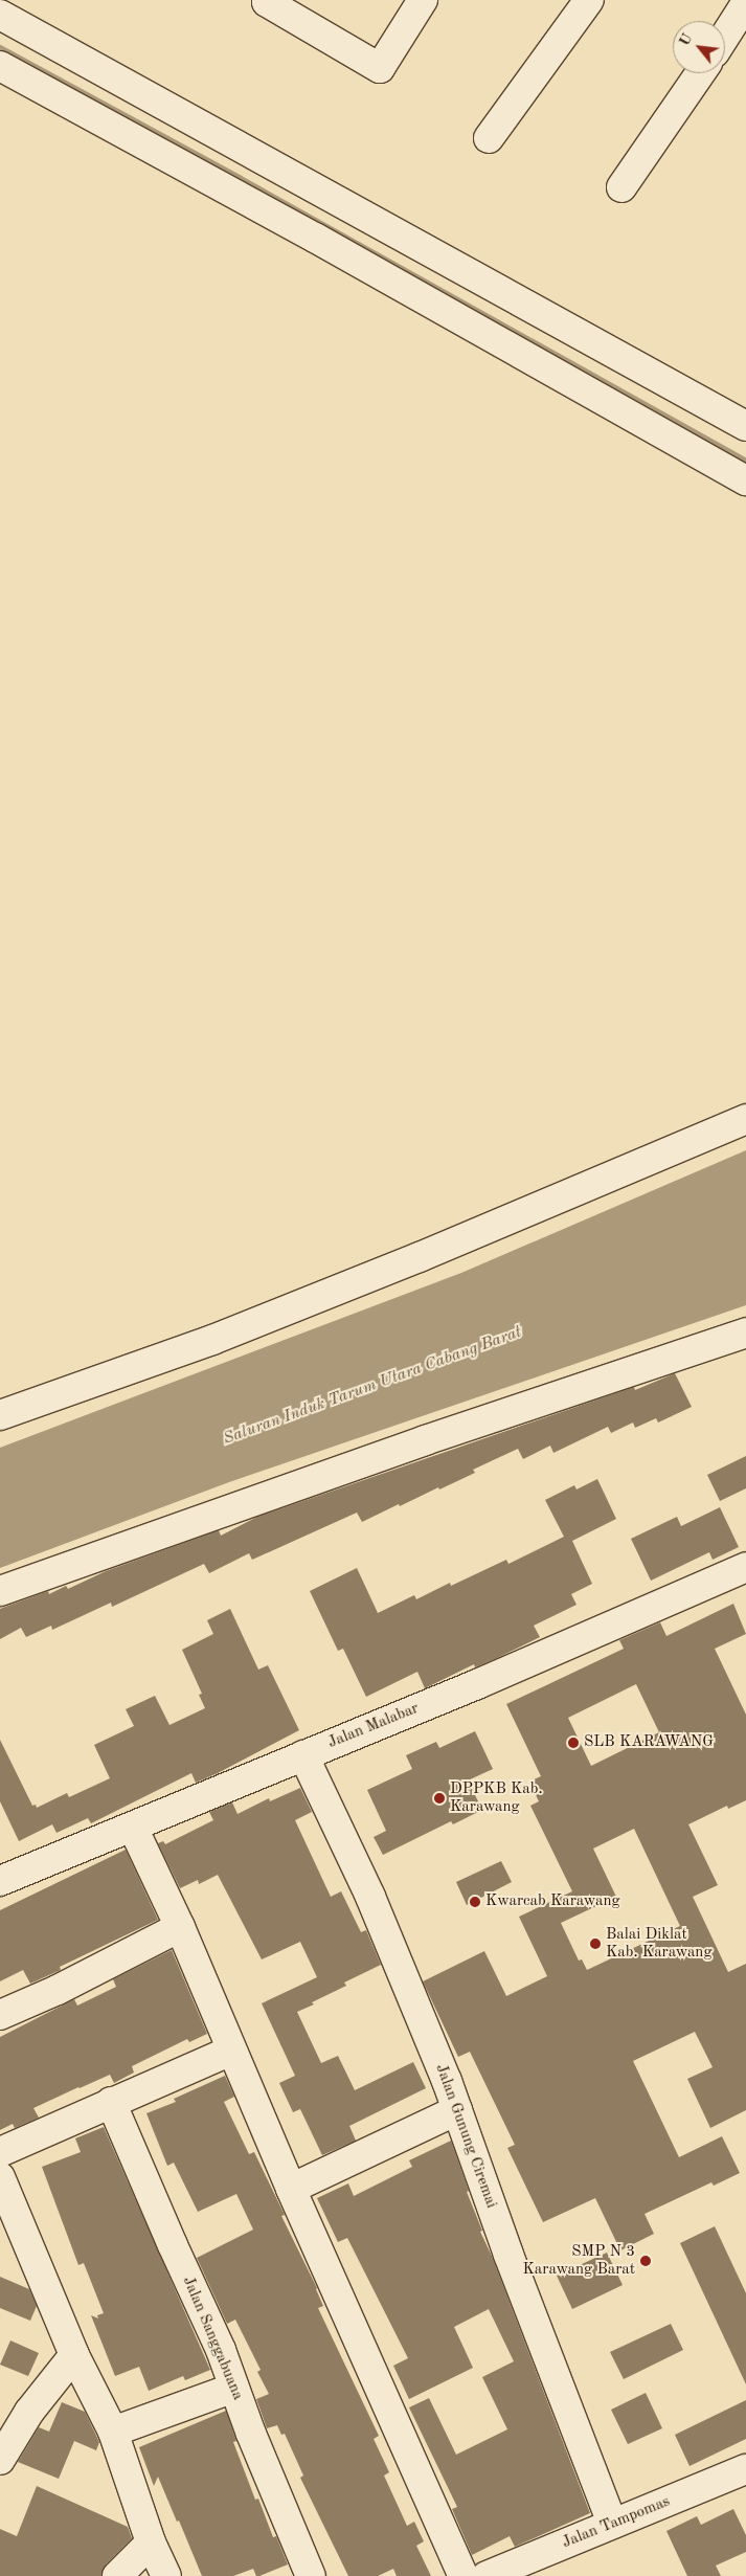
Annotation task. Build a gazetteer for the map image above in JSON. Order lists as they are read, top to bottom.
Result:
{
  "streets": {
    "street": [
      "Jalan Malabar",
      "Jalan Gunung Ciremai",
      "Jalan Sanggabuana",
      "Jalan Tampomas"
    ]
  },
  "crossings": [
    ["Jalan Malabar", "Jalan Gunung Ciremai"],
    ["Jalan Gunung Ciremai", "Jalan Tampomas"]
  ],
  "water": ["Saluran Induk Tarum Utara Cabang Barat"],
  "places": [
    "SLB KARAWANG",
    "DPPKB Kab. Karawang",
    "Kwarcab Karawang",
    "Balai Diklat Kab. Karawang",
    "SMP N 3 Karawang Barat"
  ],
  "north": "top left"
}
